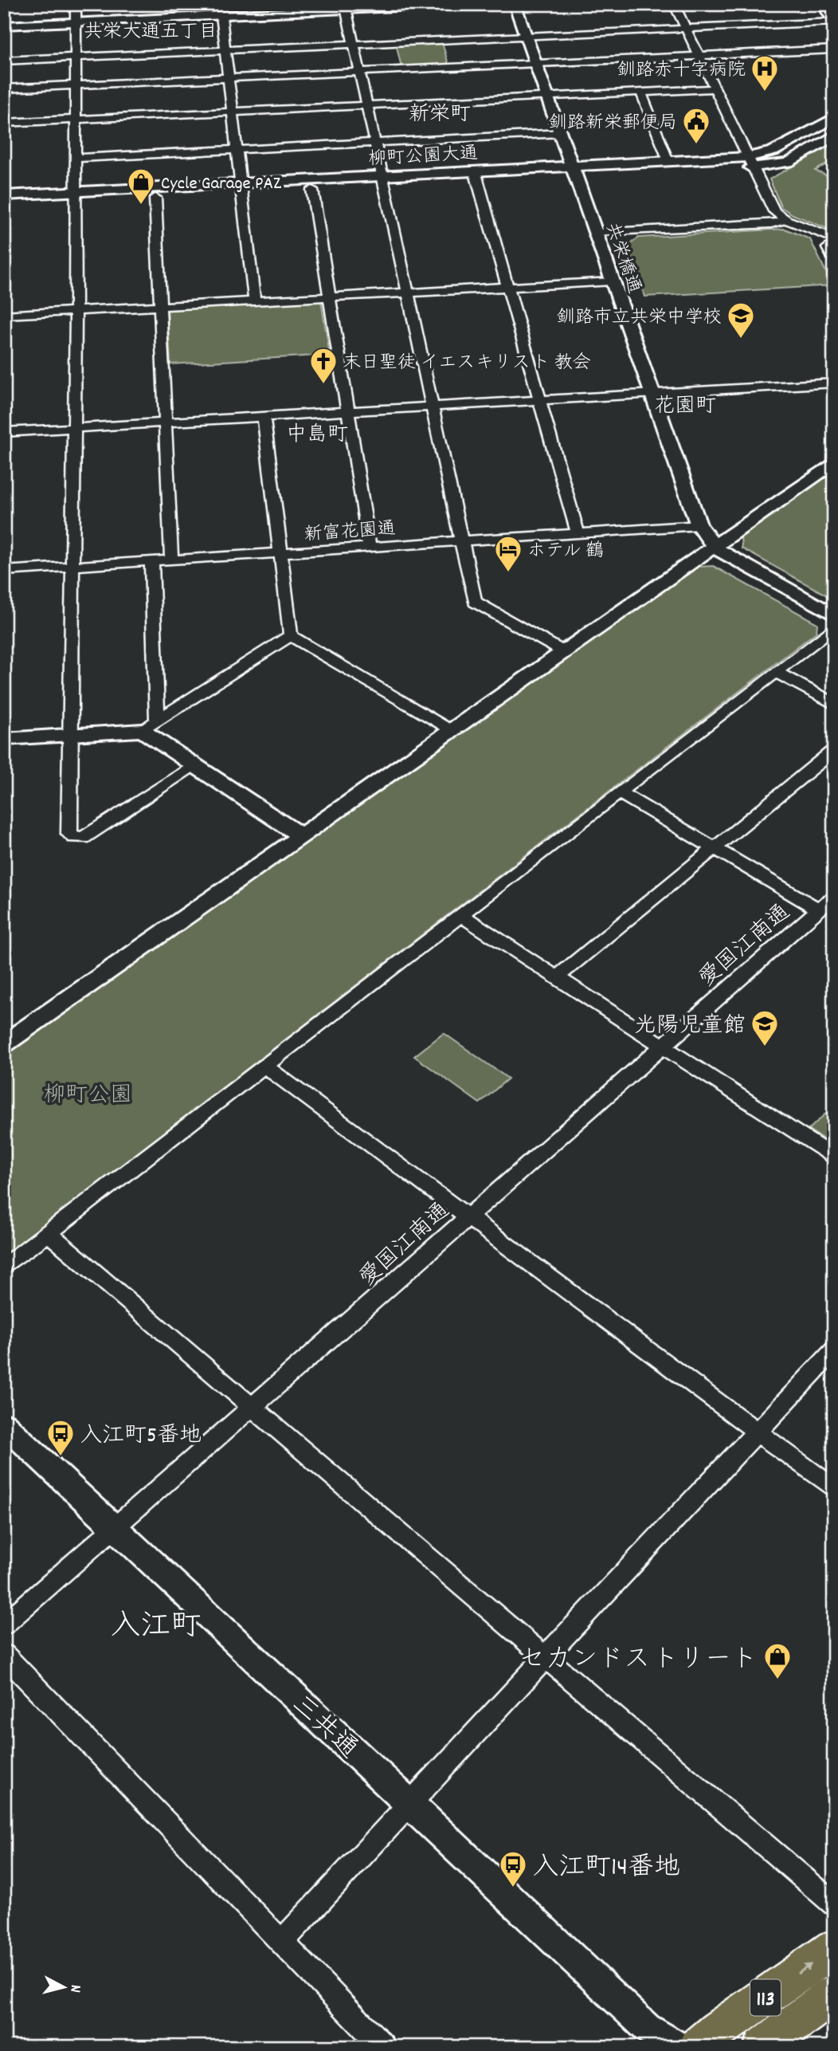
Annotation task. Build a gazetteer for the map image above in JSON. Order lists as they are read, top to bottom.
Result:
{
  "streets": {
    "main road": ["113"],
    "street": [
      "柳町公園大通",
      "共栄橋通",
      "新富花園通",
      "愛国江南通",
      "三共通"
    ]
  },
  "crossings": [
    ["柳町公園大通", "共栄橋通"],
    ["共栄橋通", "新富花園通"],
    ["愛国江南通", "三共通"]
  ],
  "districts": [
    "共栄大通五丁目",
    "新栄町",
    "花園町",
    "中島町",
    "入江町"
  ],
  "parks": ["柳町公園"],
  "places": {
    "hospital": ["釧路赤十字病院"],
    "public building": ["釧路新栄郵便局"],
    "shop": ["Cycle Garage PAZ", "セカンドストリート"],
    "school or university": ["釧路市立共栄中学校", "光陽児童館"],
    "church": ["末日聖徒 イエスキリスト 教会"],
    "hotel": ["ホテル 鶴"],
    "bus stop": ["入江町5番地", "入江町14番地"]
  },
  "north": "right"
}
